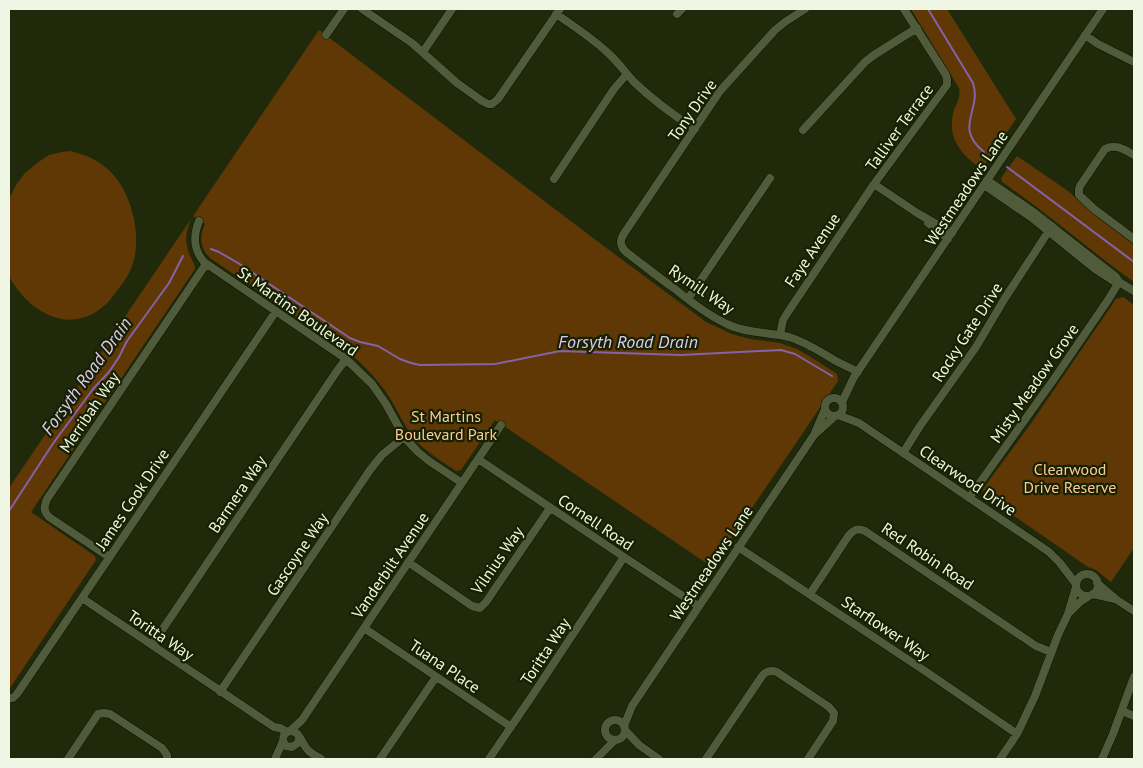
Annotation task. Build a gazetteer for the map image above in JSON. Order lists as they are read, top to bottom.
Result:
{
  "streets": {
    "street": [
      "Tony Drive",
      "Talliver Terrace",
      "Westmeadows Lane",
      "Faye Avenue",
      "Rymill Way",
      "St Martins Boulevard",
      "Rocky Gate Drive",
      "Misty Meadow Grove",
      "Merribah Way",
      "Clearwood Drive",
      "Barmera Way",
      "James Cook Drive",
      "Cornell Road",
      "Gascoyne Way",
      "Red Robin Road",
      "Vilnius Way",
      "Vanderbilt Avenue",
      "Starflower Way",
      "Toritta Way",
      "Tuana Place"
    ]
  },
  "crossings": [
    ["Tony Drive", "Rymill Way"],
    ["Talliver Terrace", "Faye Avenue"],
    ["Westmeadows Lane", "Rymill Way"],
    ["Westmeadows Lane", "Clearwood Drive"],
    ["Westmeadows Lane", "Cornell Road"],
    ["Westmeadows Lane", "Starflower Way"],
    ["Faye Avenue", "Rymill Way"],
    ["St Martins Boulevard", "Merribah Way"],
    ["St Martins Boulevard", "Barmera Way"],
    ["St Martins Boulevard", "James Cook Drive"],
    ["St Martins Boulevard", "Gascoyne Way"],
    ["St Martins Boulevard", "Vanderbilt Avenue"],
    ["Rocky Gate Drive", "Clearwood Drive"],
    ["Misty Meadow Grove", "Clearwood Drive"],
    ["Merribah Way", "James Cook Drive"],
    ["Barmera Way", "Toritta Way"],
    ["James Cook Drive", "Toritta Way"],
    ["Cornell Road", "Vilnius Way"],
    ["Cornell Road", "Vanderbilt Avenue"],
    ["Cornell Road", "Toritta Way"],
    ["Gascoyne Way", "Toritta Way"],
    ["Red Robin Road", "Starflower Way"],
    ["Vilnius Way", "Vanderbilt Avenue"],
    ["Vanderbilt Avenue", "Toritta Way"],
    ["Vanderbilt Avenue", "Tuana Place"],
    ["Toritta Way", "Tuana Place"]
  ],
  "water": ["Forsyth Road Drain"],
  "parks": ["St Martins Boulevard Park", "Clearwood Drive Reserve"]
}
